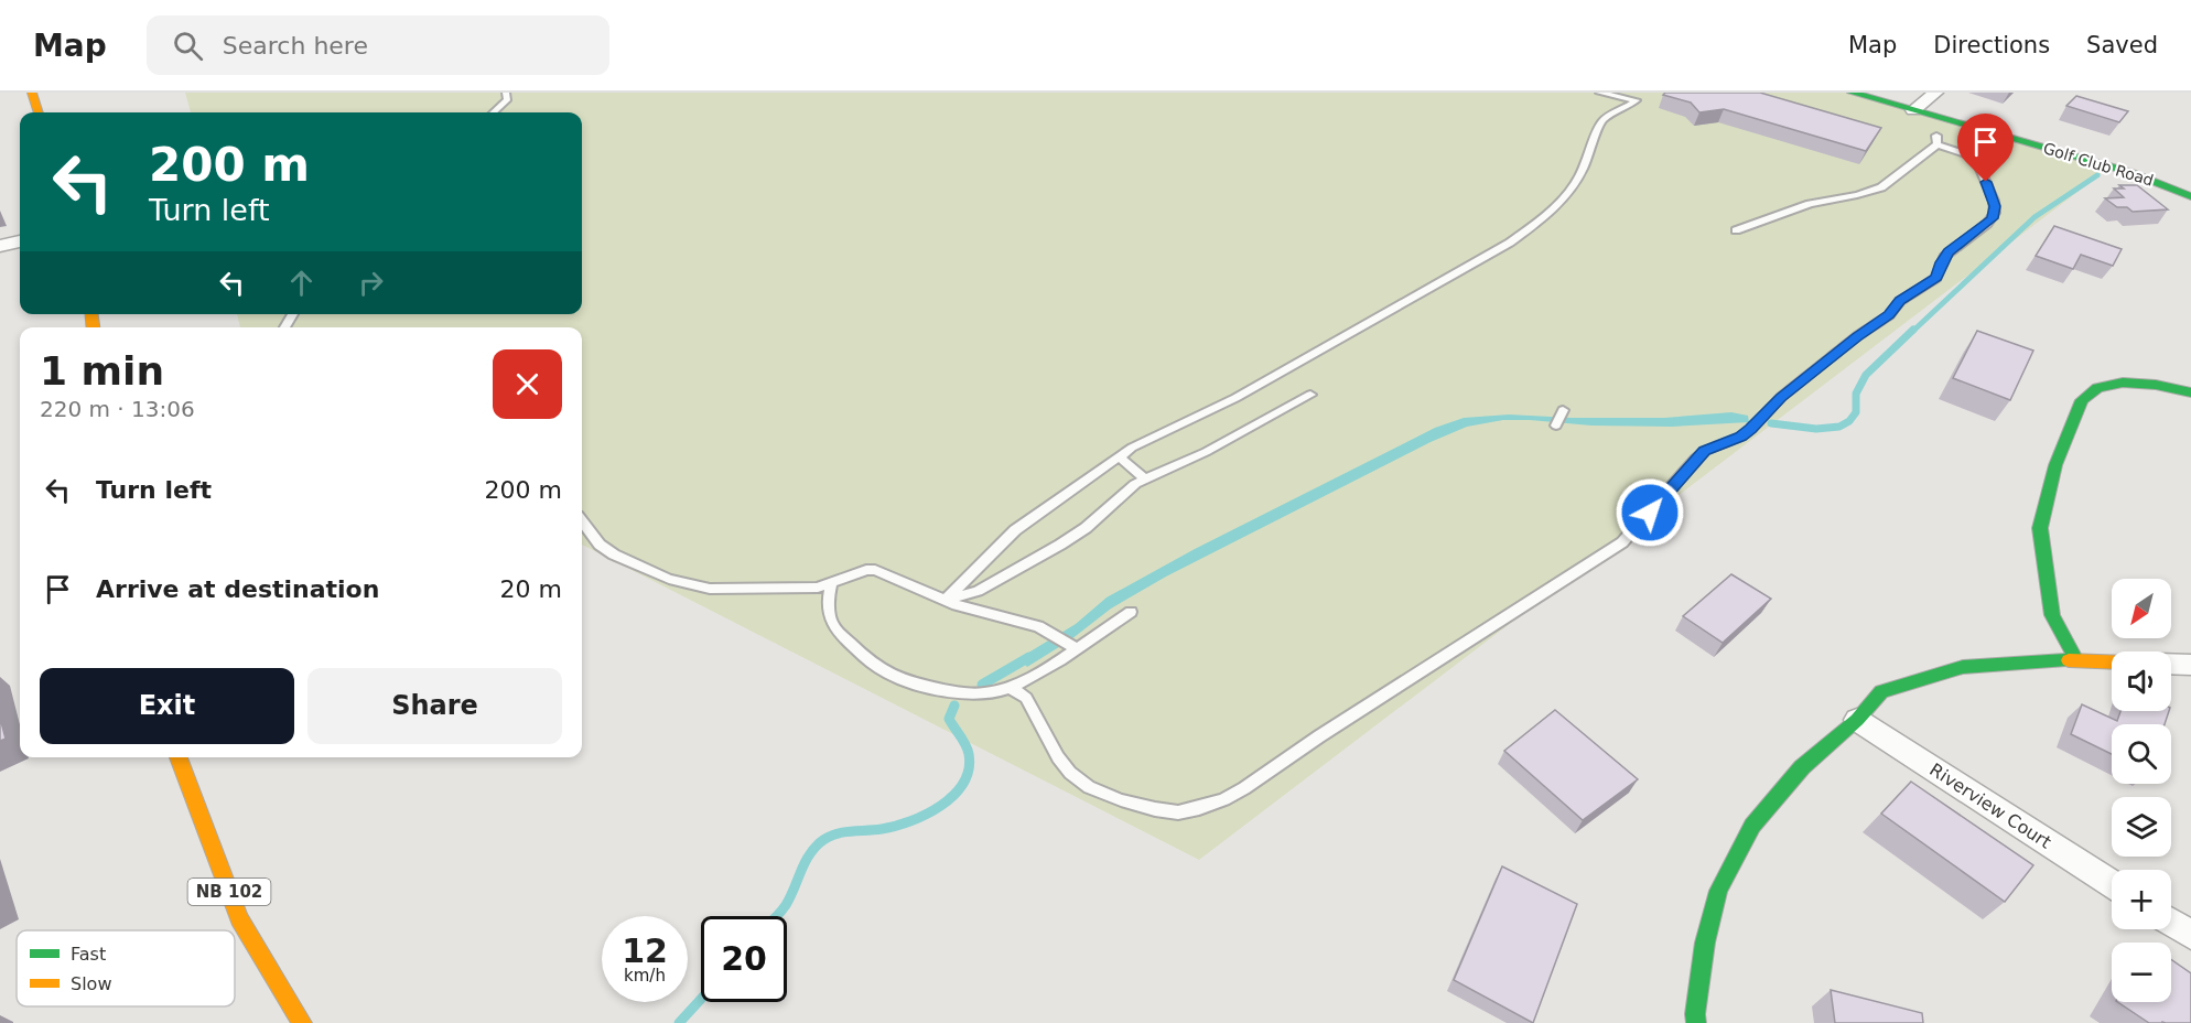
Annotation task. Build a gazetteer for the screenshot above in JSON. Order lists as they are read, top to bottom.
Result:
{
  "streets": {
    "street": ["Golf Club Road", "Riverview Court", "NB 102"]
  },
  "legend": ["Fast", "Slow"],
  "north": "bottom left",
  "page": {
    "header": "Map",
    "search": "Search here",
    "nav": ["Map", "Directions", "Saved"],
    "turn": ["200 m", "Turn left"],
    "heading": ["1 min", "220 m · 13:06"],
    "list": [
      {
        "name": "Turn left",
        "value": "200 m"
      },
      {
        "name": "Arrive at destination",
        "value": "20 m"
      }
    ],
    "map_buttons": ["+", "−"],
    "buttons": ["Exit", "Share"],
    "speed": "12 km/h",
    "limit": "20"
  }
}
